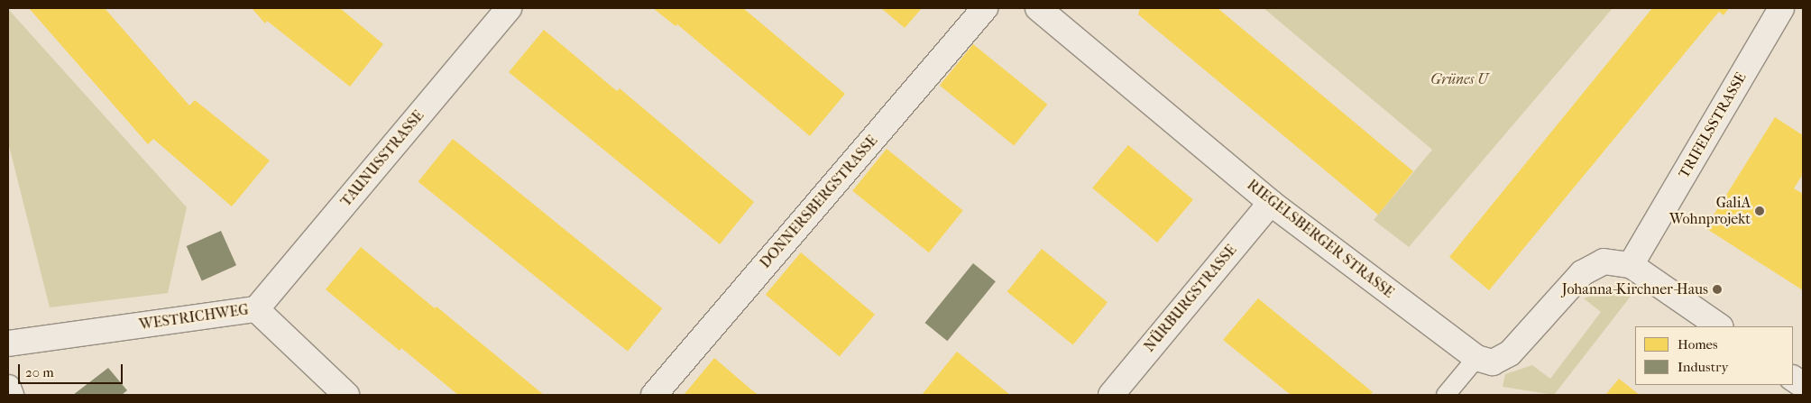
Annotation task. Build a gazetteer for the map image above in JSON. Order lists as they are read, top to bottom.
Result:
{
  "streets": {
    "street": [
      "TRIFELSSTRASSE",
      "TAUNUSSTRASSE",
      "DONNERSBERGSTRASSE",
      "RIEGELSBERGER STRASSE",
      "NÜRBURGSTRASSE",
      "WESTRICHWEG"
    ]
  },
  "crossings": [
    ["TAUNUSSTRASSE", "WESTRICHWEG"],
    ["RIEGELSBERGER STRASSE", "NÜRBURGSTRASSE"]
  ],
  "parks": ["Grünes U"],
  "places": ["GaliA Wohnprojekt", "Johanna-Kirchner-Haus"],
  "legend": ["Homes", "Industry"],
  "scale_bar": "20 m"
}
